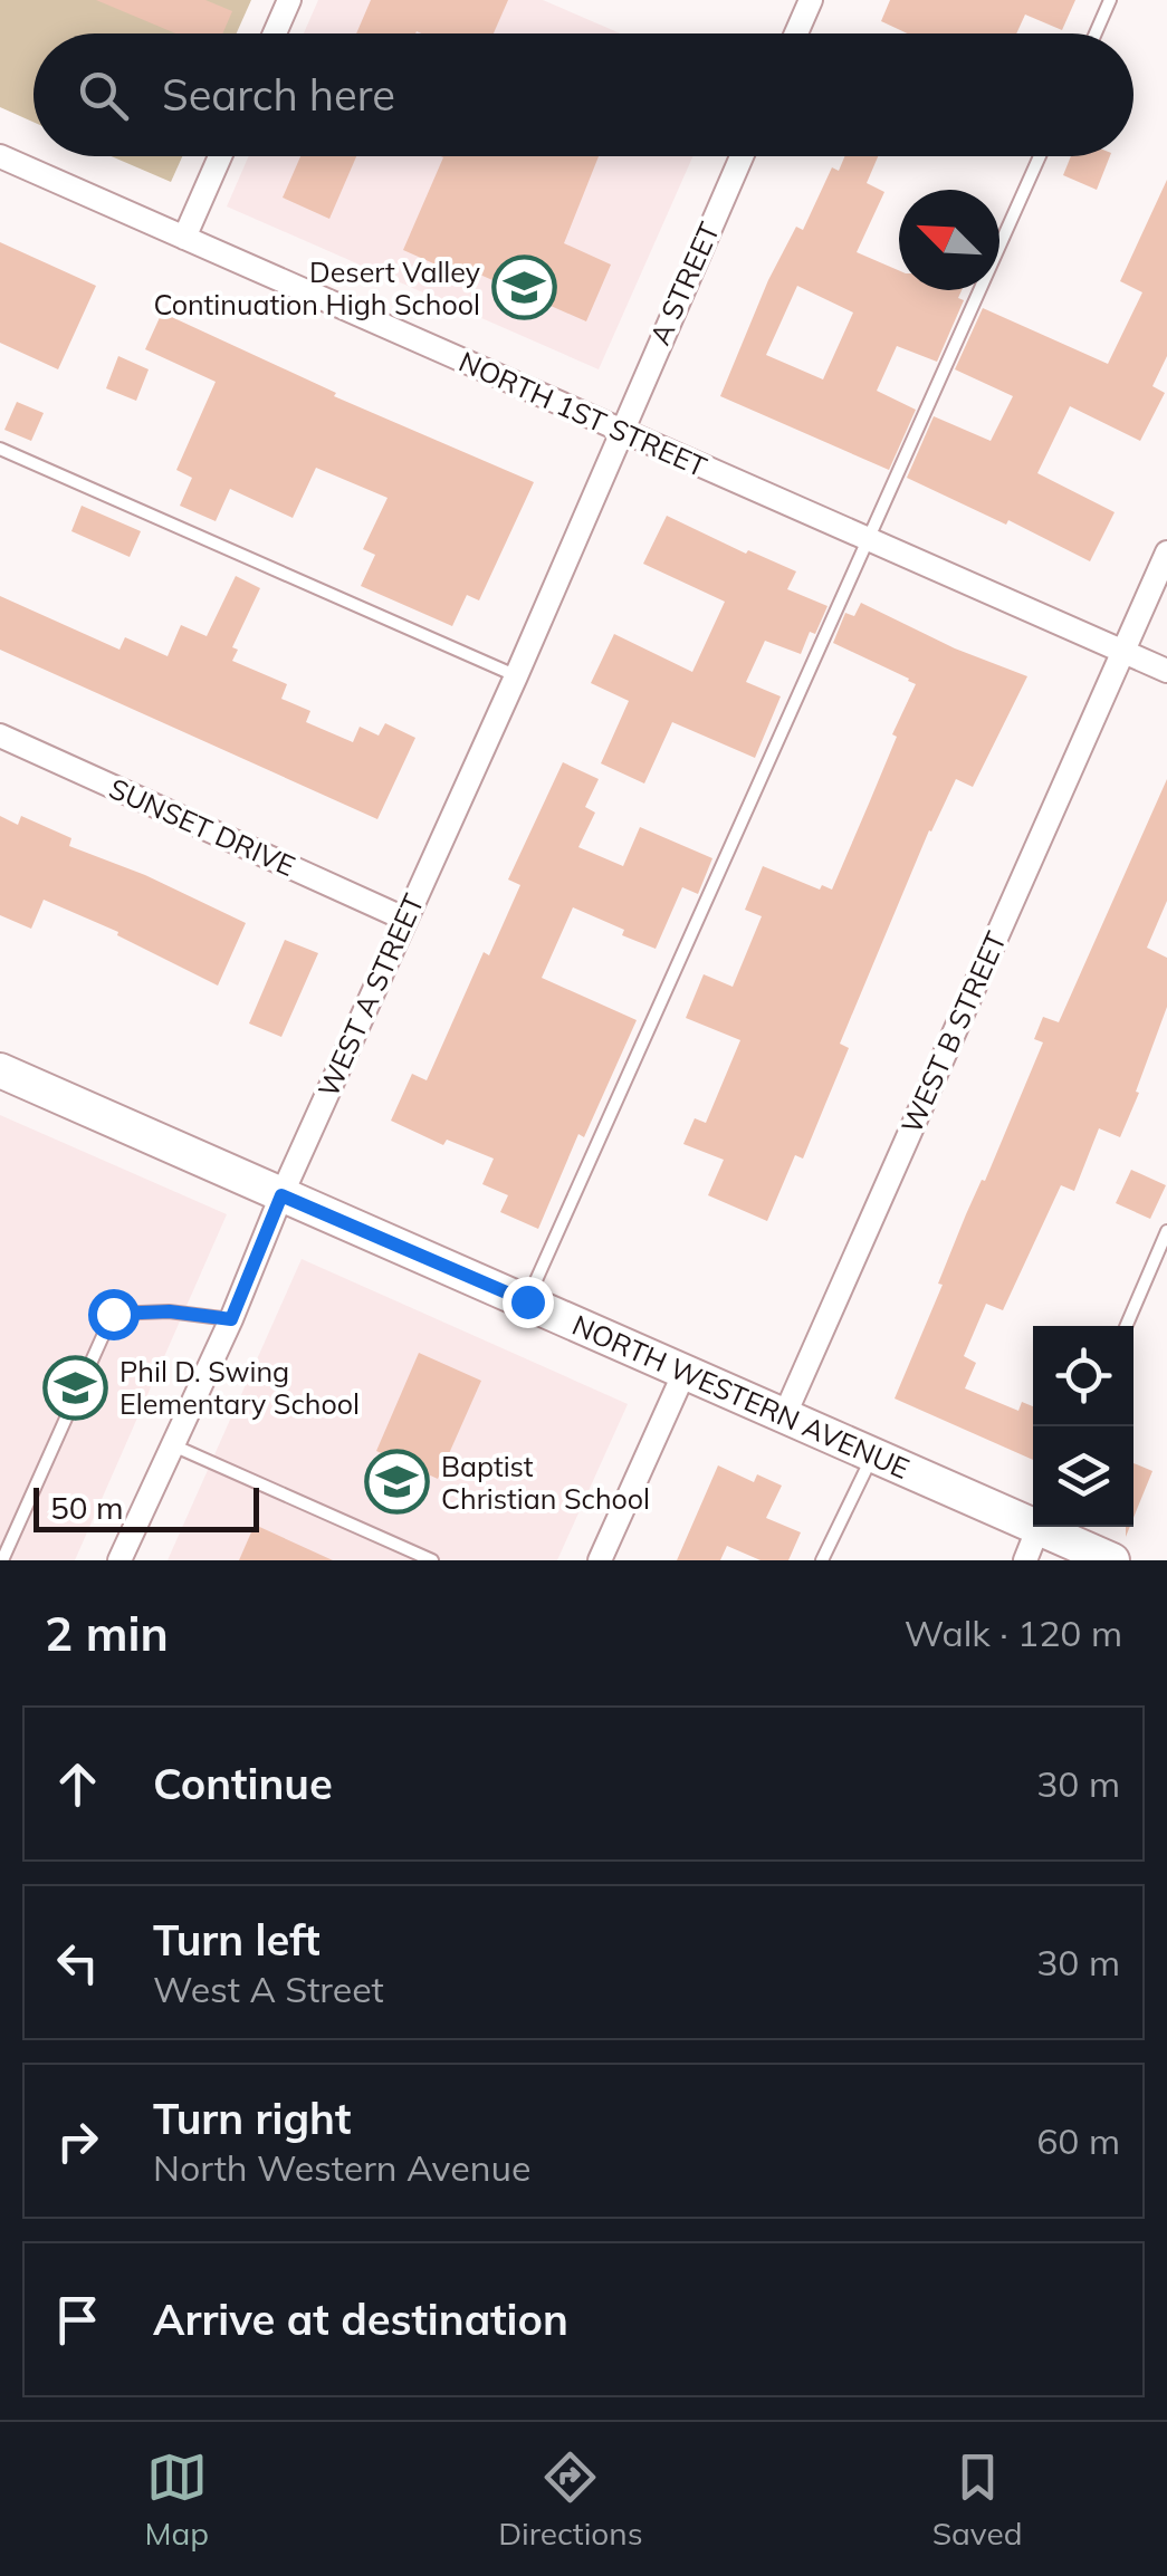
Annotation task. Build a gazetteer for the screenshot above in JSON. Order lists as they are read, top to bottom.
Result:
{
  "streets": {
    "main road": ["NORTH WESTERN AVENUE"],
    "street": [
      "A STREET",
      "NORTH 1ST STREET",
      "SUNSET DRIVE",
      "WEST A STREET",
      "WEST B STREET"
    ]
  },
  "crossings": [
    ["A STREET", "NORTH 1ST STREET"],
    ["A STREET", "WEST A STREET"],
    ["NORTH 1ST STREET", "WEST A STREET"],
    ["NORTH 1ST STREET", "WEST B STREET"],
    ["SUNSET DRIVE", "WEST A STREET"],
    ["WEST A STREET", "NORTH WESTERN AVENUE"],
    ["WEST B STREET", "NORTH WESTERN AVENUE"]
  ],
  "places": {
    "school or university": ["Desert Valley Continuation High School", "Phil D. Swing Elementary School", "Baptist Christian School"]
  },
  "scale_bar": "50 m",
  "north": "top left",
  "page": {
    "search": "Search here",
    "scale": "50 m",
    "heading": ["2 min", "Walk · 120 m"],
    "list": [
      ["Continue", "30 m"],
      ["Turn left", "West A Street", "30 m"],
      ["Turn right", "North Western Avenue", "60 m"],
      "Arrive at destination"
    ],
    "nav": ["Map", "Directions", "Saved"]
  }
}
